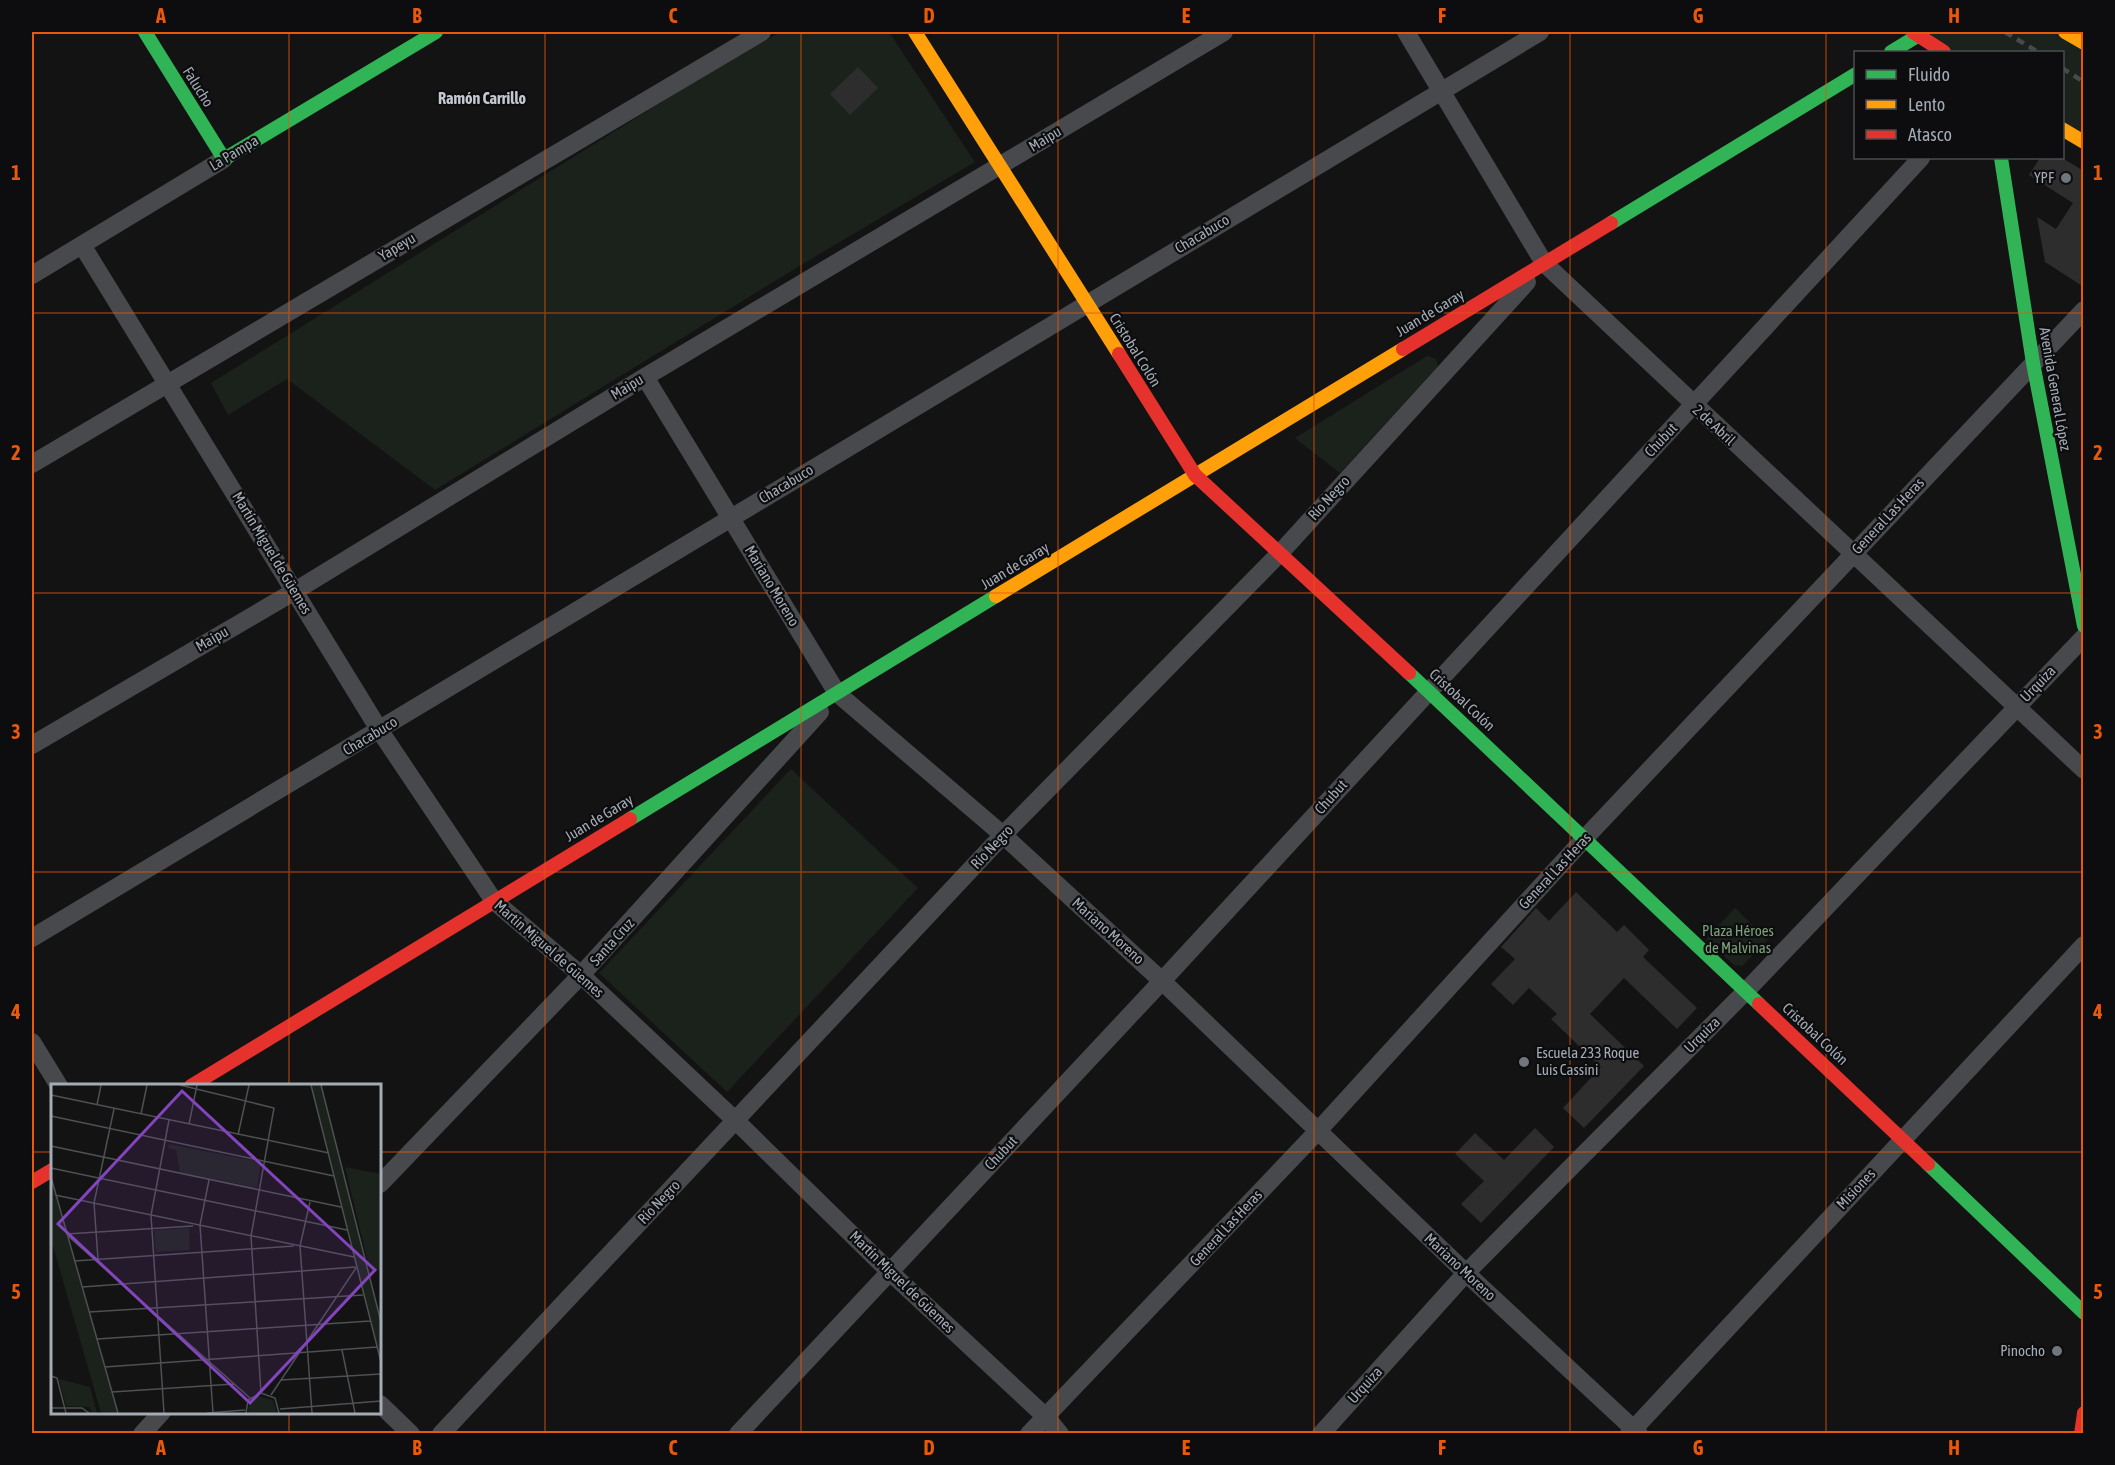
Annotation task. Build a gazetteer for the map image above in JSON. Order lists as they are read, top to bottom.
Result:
{
  "streets": {
    "street": [
      "Falucho",
      "Maipu",
      "La Pampa",
      "Chacabuco",
      "Yapeyu",
      "Juan de Garay",
      "Cristobal Colón",
      "Avenida General López",
      "2 de Abril",
      "Chubut",
      "Río Negro",
      "General Las Heras",
      "Martín Miguel de Güemes",
      "Mariano Moreno",
      "Urquiza",
      "Santa Cruz",
      "Misiones"
    ]
  },
  "crossings": [
    ["Falucho", "La Pampa"],
    ["Maipu", "Cristobal Colón"],
    ["Maipu", "Martín Miguel de Güemes"],
    ["Maipu", "Mariano Moreno"],
    ["La Pampa", "Martín Miguel de Güemes"],
    ["Chacabuco", "Cristobal Colón"],
    ["Chacabuco", "2 de Abril"],
    ["Chacabuco", "Martín Miguel de Güemes"],
    ["Chacabuco", "Mariano Moreno"],
    ["Yapeyu", "Martín Miguel de Güemes"],
    ["Juan de Garay", "Cristobal Colón"],
    ["Juan de Garay", "2 de Abril"],
    ["Juan de Garay", "Río Negro"],
    ["Juan de Garay", "Martín Miguel de Güemes"],
    ["Juan de Garay", "Mariano Moreno"],
    ["Juan de Garay", "Santa Cruz"],
    ["Cristobal Colón", "Chubut"],
    ["Cristobal Colón", "Río Negro"],
    ["Cristobal Colón", "General Las Heras"],
    ["Cristobal Colón", "Urquiza"],
    ["Cristobal Colón", "Misiones"],
    ["Avenida General López", "General Las Heras"],
    ["2 de Abril", "Chubut"],
    ["2 de Abril", "Río Negro"],
    ["2 de Abril", "General Las Heras"],
    ["2 de Abril", "Urquiza"],
    ["Chubut", "Martín Miguel de Güemes"],
    ["Chubut", "Mariano Moreno"],
    ["Río Negro", "Martín Miguel de Güemes"],
    ["Río Negro", "Mariano Moreno"],
    ["General Las Heras", "Martín Miguel de Güemes"],
    ["General Las Heras", "Mariano Moreno"],
    ["Martín Miguel de Güemes", "Santa Cruz"],
    ["Mariano Moreno", "Urquiza"],
    ["Mariano Moreno", "Santa Cruz"],
    ["Mariano Moreno", "Misiones"]
  ],
  "districts": ["Ramón Carrillo"],
  "parks": ["Plaza Héroes de Malvinas"],
  "places": ["YPF", "Escuela 233 Roque Luis Cassini", "Pinocho"],
  "legend": ["Fluido", "Lento", "Atasco"],
  "grid": {
    "columns": [
      "A",
      "B",
      "C",
      "D",
      "E",
      "F",
      "G",
      "H"
    ],
    "rows": [
      "1",
      "2",
      "3",
      "4",
      "5"
    ]
  }
}
